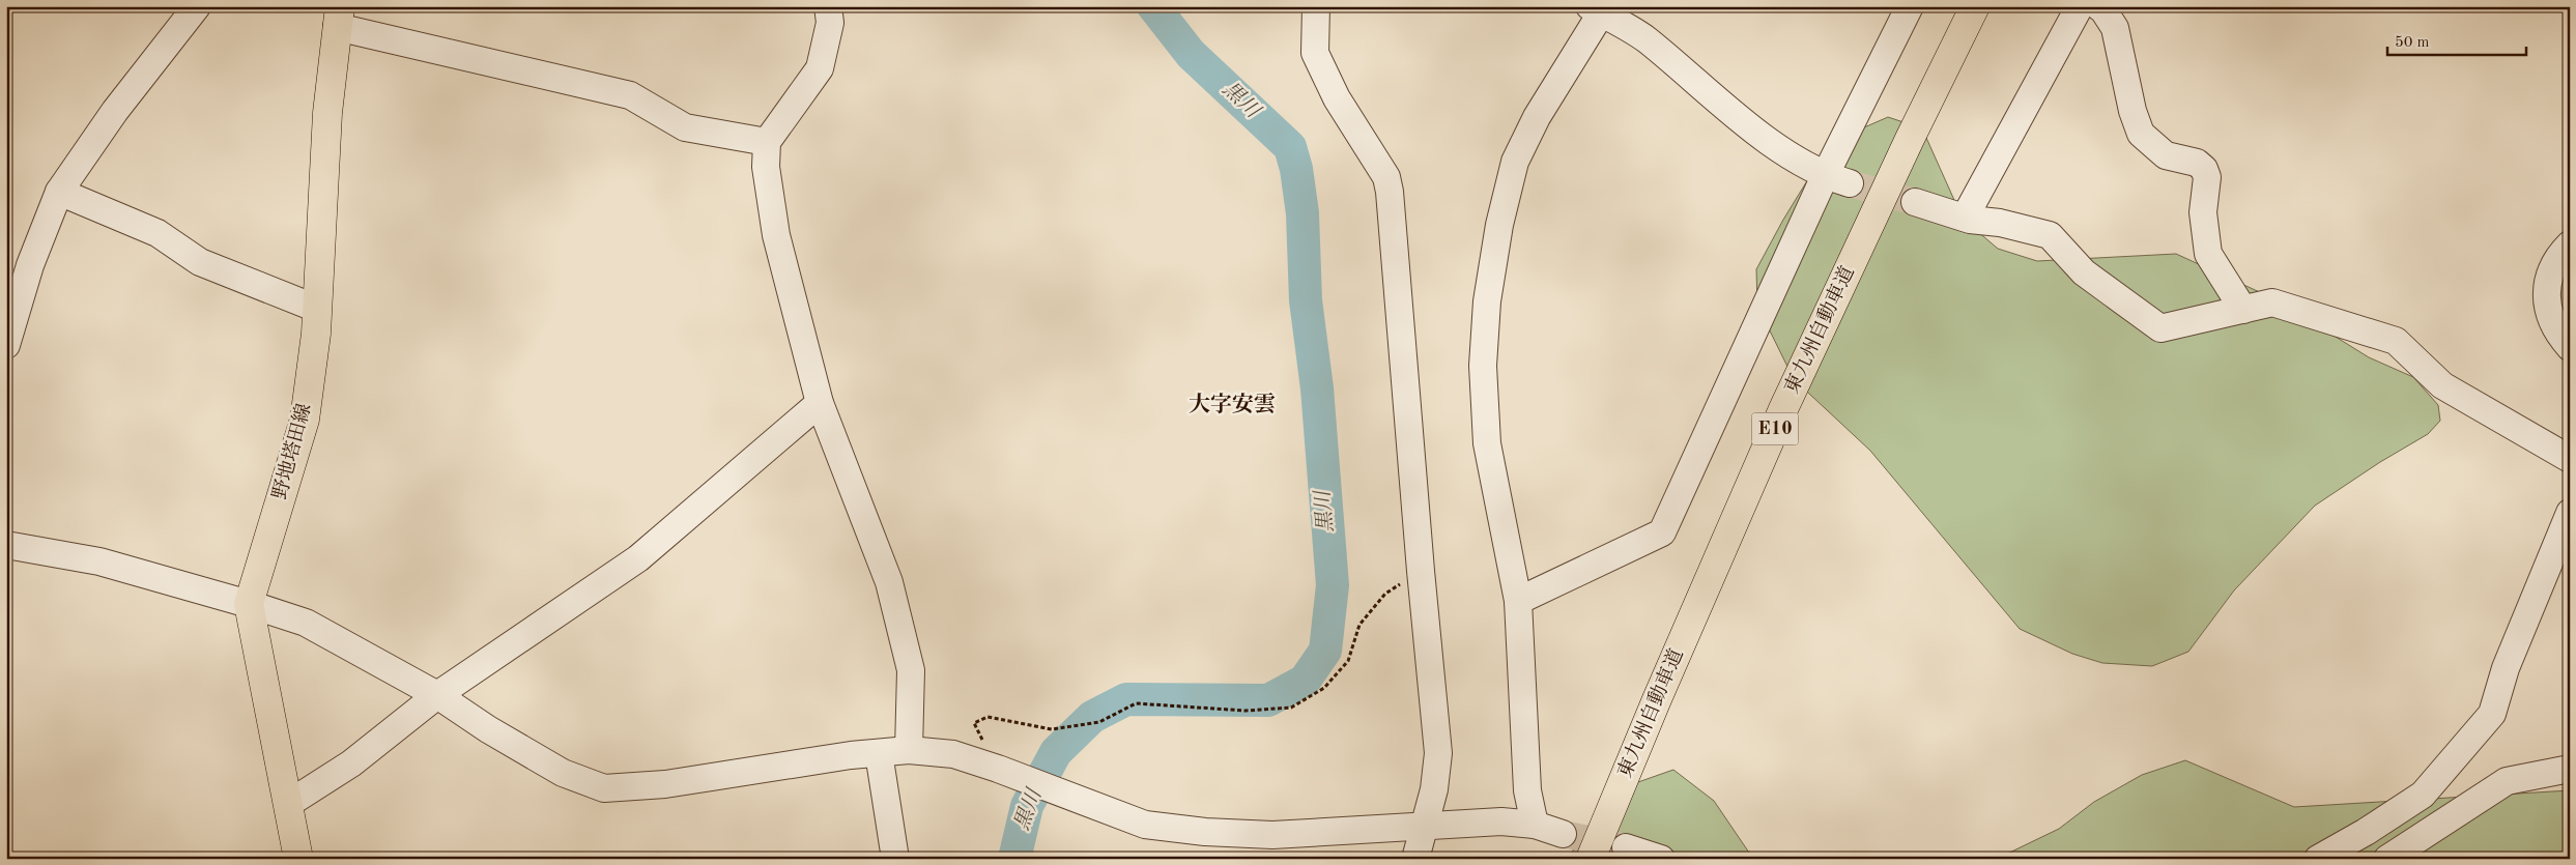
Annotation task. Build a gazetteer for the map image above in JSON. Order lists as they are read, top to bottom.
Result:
{
  "streets": {
    "main road": ["東九州自動車道", "E10", "野地塔田線"]
  },
  "districts": ["大字安雲"],
  "water": ["黒川"],
  "scale_bar": "50 m"
}
